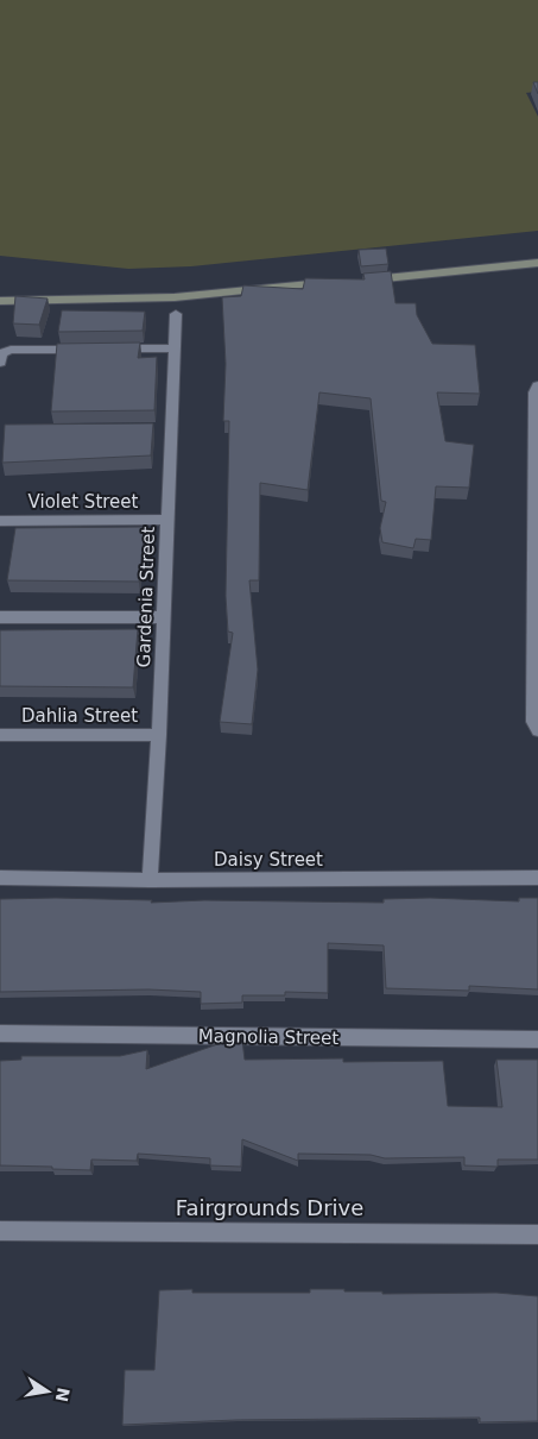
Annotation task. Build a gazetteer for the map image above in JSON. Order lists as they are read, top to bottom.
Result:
{
  "streets": {
    "street": [
      "Violet Street",
      "Gardenia Street",
      "Dahlia Street",
      "Daisy Street",
      "Magnolia Street",
      "Fairgrounds Drive"
    ]
  },
  "crossings": [
    ["Violet Street", "Gardenia Street"],
    ["Gardenia Street", "Dahlia Street"],
    ["Gardenia Street", "Daisy Street"]
  ],
  "north": "right"
}
